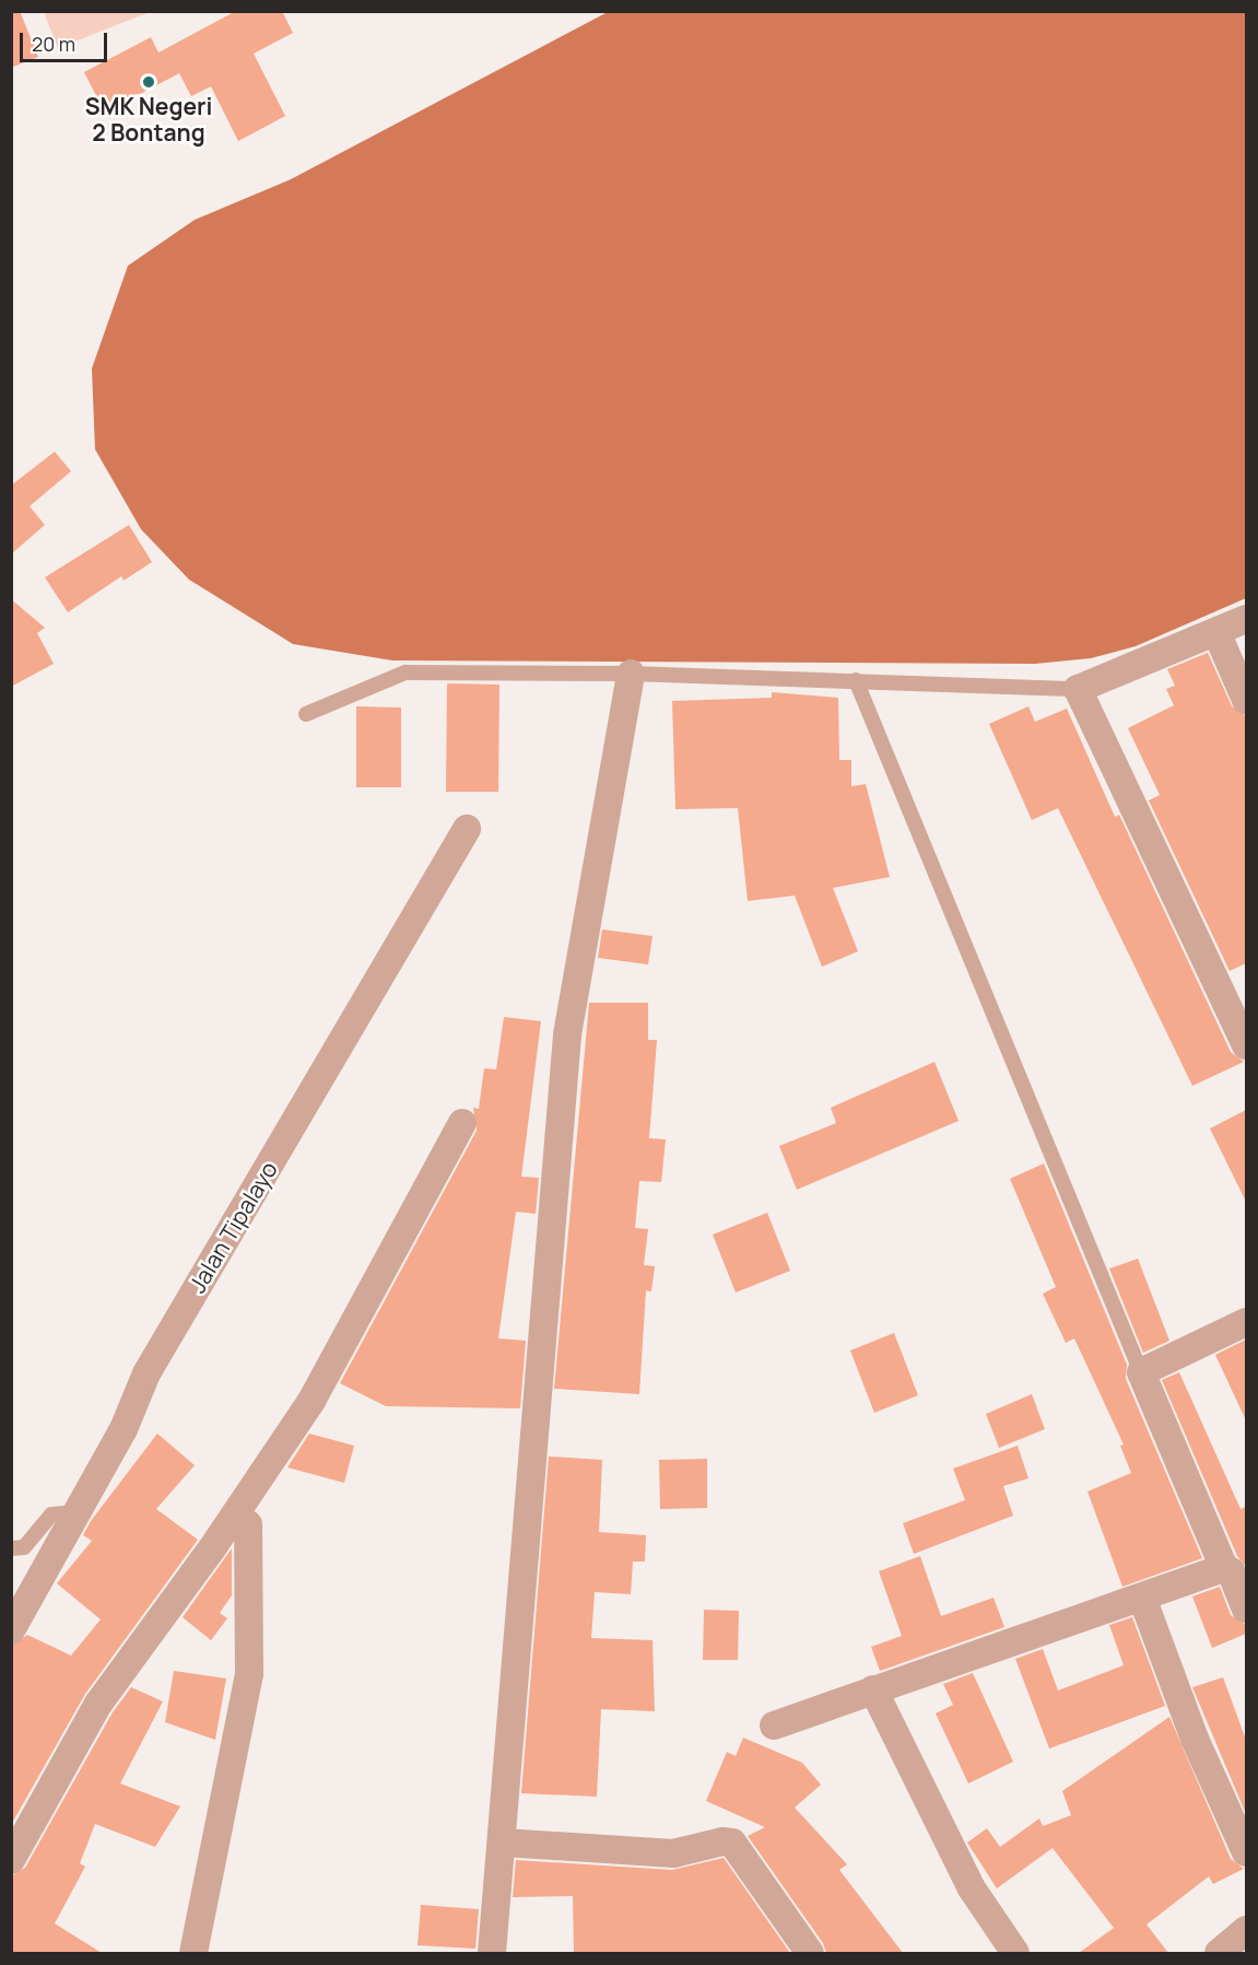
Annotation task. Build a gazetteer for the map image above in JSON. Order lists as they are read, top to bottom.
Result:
{
  "streets": {
    "street": ["Jalan Tipalayo"]
  },
  "places": ["SMK Negeri 2 Bontang"],
  "scale_bar": "20 m"
}
